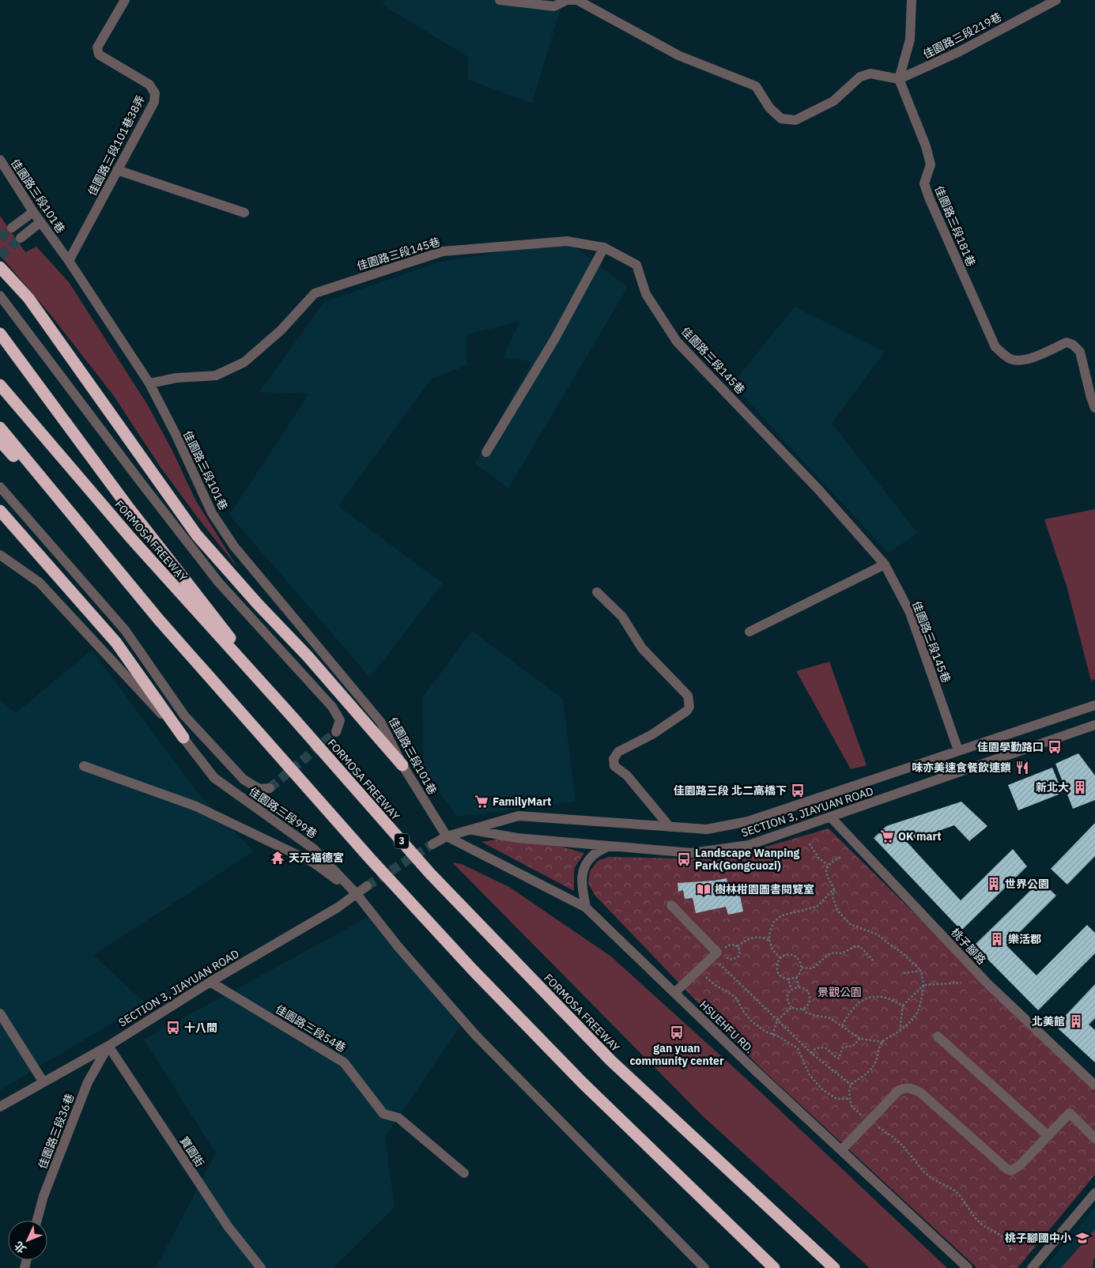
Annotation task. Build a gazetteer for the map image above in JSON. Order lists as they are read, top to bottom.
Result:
{
  "streets": {
    "highway": ["FORMOSA FREEWAY", "3"],
    "street": [
      "佳園路三段219巷",
      "佳園路三段101巷38弄",
      "佳園路三段101巷",
      "佳園路三段181巷",
      "佳園路三段145巷",
      "SECTION 3, JIAYUAN ROAD",
      "佳園路三段99巷",
      "桃子腳路",
      "HSUEHFU RD.",
      "佳園路三段54巷",
      "佳園路三段36巷",
      "寶園街"
    ]
  },
  "crossings": [
    ["佳園路三段219巷", "佳園路三段181巷"],
    ["佳園路三段101巷38弄", "佳園路三段101巷"],
    ["佳園路三段101巷", "佳園路三段145巷"],
    ["佳園路三段101巷", "SECTION 3, JIAYUAN ROAD"],
    ["佳園路三段101巷", "HSUEHFU RD."],
    ["佳園路三段145巷", "SECTION 3, JIAYUAN ROAD"],
    ["SECTION 3, JIAYUAN ROAD", "佳園路三段99巷"],
    ["SECTION 3, JIAYUAN ROAD", "桃子腳路"],
    ["SECTION 3, JIAYUAN ROAD", "HSUEHFU RD."],
    ["SECTION 3, JIAYUAN ROAD", "佳園路三段54巷"],
    ["SECTION 3, JIAYUAN ROAD", "佳園路三段36巷"],
    ["SECTION 3, JIAYUAN ROAD", "寶園街"],
    ["佳園路三段36巷", "寶園街"]
  ],
  "parks": ["景觀公園"],
  "places": {
    "bus stop": [
      "佳園學勤路口",
      "佳園路三段 北二高橋下",
      "Landscape Wanping Park(Gongcuozi)",
      "十八間",
      "gan yuan community center"
    ],
    "restaurant": ["味亦美速食餐飲連鎖"],
    "building": [
      "新北大",
      "世界公園",
      "樂活郡",
      "北美館"
    ],
    "supermarket": ["FamilyMart", "OK mart"],
    "temple": ["天元福德宮"],
    "library": ["樹林柑園圖書閱覽室"],
    "school or university": ["桃子腳國中小"]
  },
  "north": "bottom left"
}
